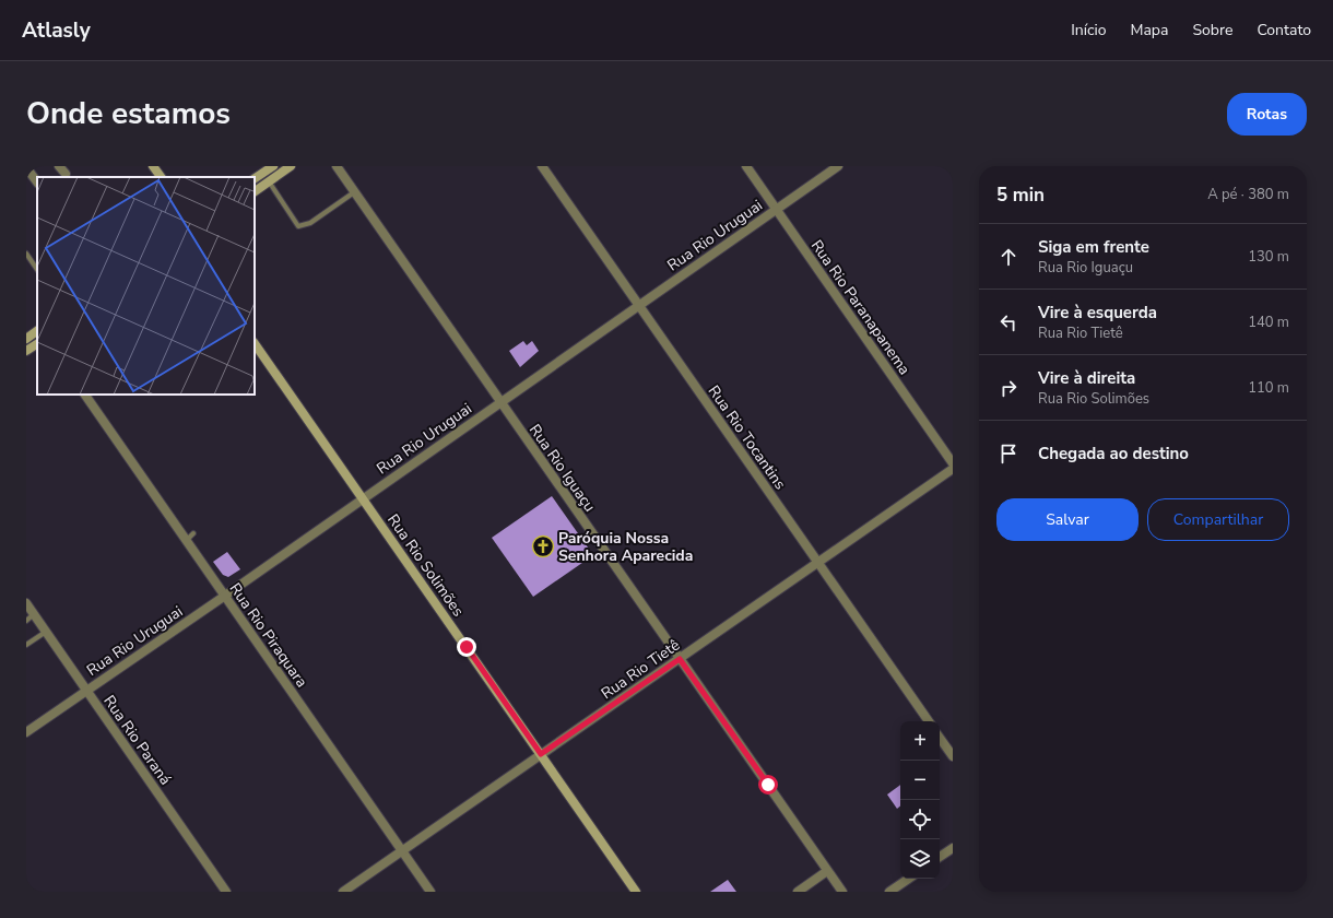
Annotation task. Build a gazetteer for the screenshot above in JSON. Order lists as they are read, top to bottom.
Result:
{
  "streets": {
    "street": [
      "Rua Rio Uruguai",
      "Rua Rio Paranapanema",
      "Rua Rio Tocantins",
      "Rua Rio Iguaçu",
      "Rua Rio Solimões",
      "Rua Rio Piraquara",
      "Rua Rio Tietê",
      "Rua Rio Paraná"
    ]
  },
  "crossings": [
    ["Rua Rio Uruguai", "Rua Rio Paranapanema"],
    ["Rua Rio Uruguai", "Rua Rio Tocantins"],
    ["Rua Rio Uruguai", "Rua Rio Iguaçu"],
    ["Rua Rio Uruguai", "Rua Rio Solimões"],
    ["Rua Rio Uruguai", "Rua Rio Piraquara"],
    ["Rua Rio Uruguai", "Rua Rio Paraná"],
    ["Rua Rio Tocantins", "Rua Rio Tietê"],
    ["Rua Rio Iguaçu", "Rua Rio Tietê"],
    ["Rua Rio Solimões", "Rua Rio Tietê"],
    ["Rua Rio Piraquara", "Rua Rio Tietê"]
  ],
  "places": {
    "church": ["Paróquia Nossa Senhora Aparecida"]
  },
  "page": {
    "header": "Atlasly",
    "nav": [
      "Início",
      "Mapa",
      "Sobre",
      "Contato"
    ],
    "title": "Onde estamos",
    "buttons": [
      "Rotas",
      ["Salvar", "Compartilhar"]
    ],
    "heading": ["5 min", "A pé · 380 m"],
    "list": [
      ["Siga em frente", "Rua Rio Iguaçu", "130 m"],
      ["Vire à esquerda", "Rua Rio Tietê", "140 m"],
      ["Vire à direita", "Rua Rio Solimões", "110 m"],
      "Chegada ao destino"
    ],
    "map_buttons": ["+", "−"]
  }
}
